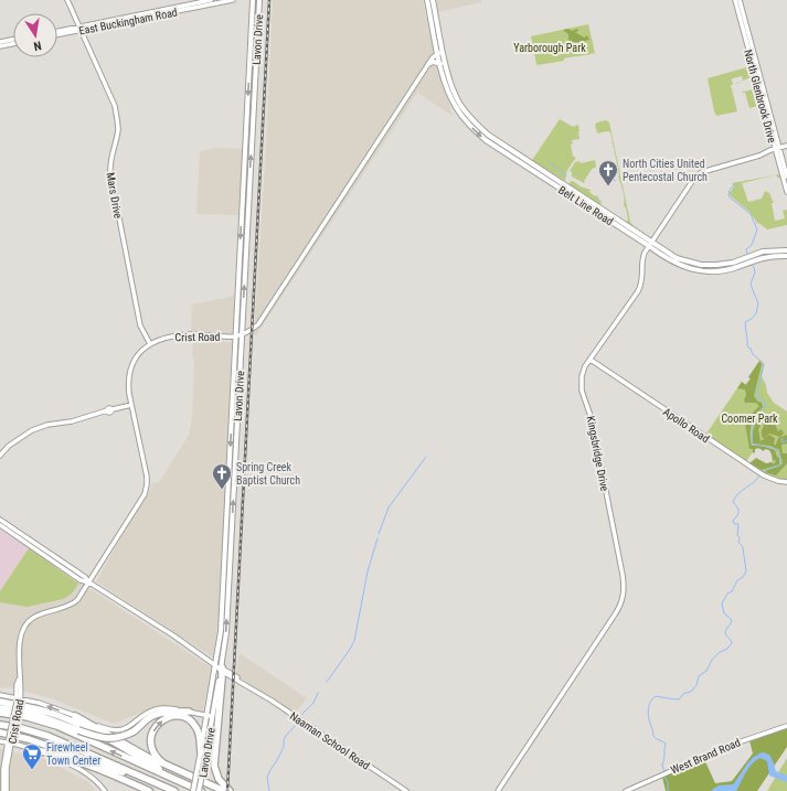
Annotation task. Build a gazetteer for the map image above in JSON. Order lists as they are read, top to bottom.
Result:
{
  "streets": {
    "main road": ["Lavon Drive", "Belt Line Road"],
    "street": [
      "East Buckingham Road",
      "North Glenbrook Drive",
      "Mars Drive",
      "Crist Road",
      "Apollo Road",
      "Kingsbridge Drive",
      "Naaman School Road",
      "West Brand Road"
    ]
  },
  "crossings": [
    ["East Buckingham Road", "Mars Drive"],
    ["Lavon Drive", "Crist Road"],
    ["Lavon Drive", "Naaman School Road"],
    ["North Glenbrook Drive", "Kingsbridge Drive"],
    ["Mars Drive", "Crist Road"],
    ["Belt Line Road", "Crist Road"],
    ["Belt Line Road", "Kingsbridge Drive"],
    ["Crist Road", "Naaman School Road"],
    ["Apollo Road", "Kingsbridge Drive"]
  ],
  "parks": ["Yarborough Park", "Coomer Park"],
  "places": {
    "church": ["North Cities United Pentecostal Church", "Spring Creek Baptist Church"],
    "supermarket": ["Firewheel Town Center"]
  },
  "north": "bottom"
}
